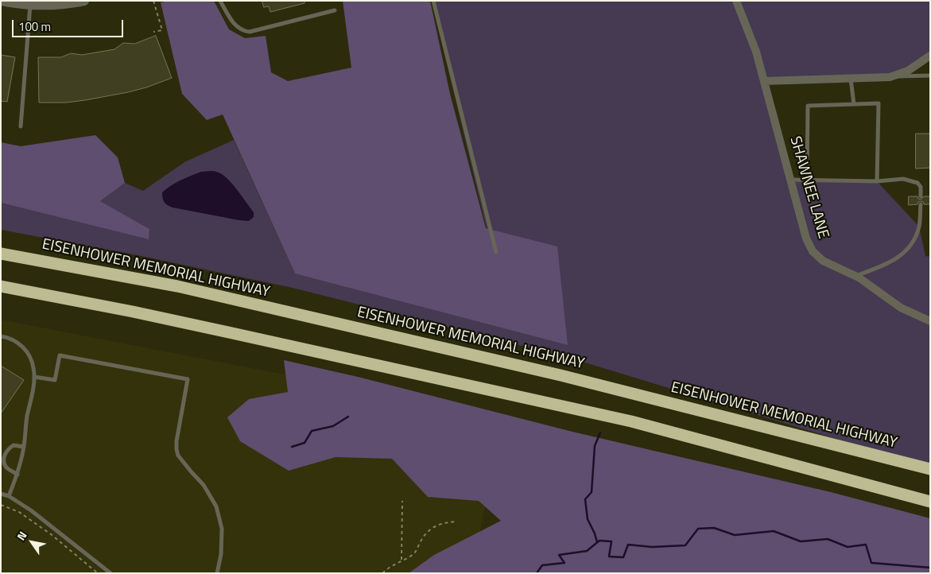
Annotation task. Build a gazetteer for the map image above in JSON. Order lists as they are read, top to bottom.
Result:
{
  "streets": {
    "highway": ["EISENHOWER MEMORIAL HIGHWAY"],
    "street": ["SHAWNEE LANE"]
  },
  "scale_bar": "100 m",
  "north": "top left"
}
